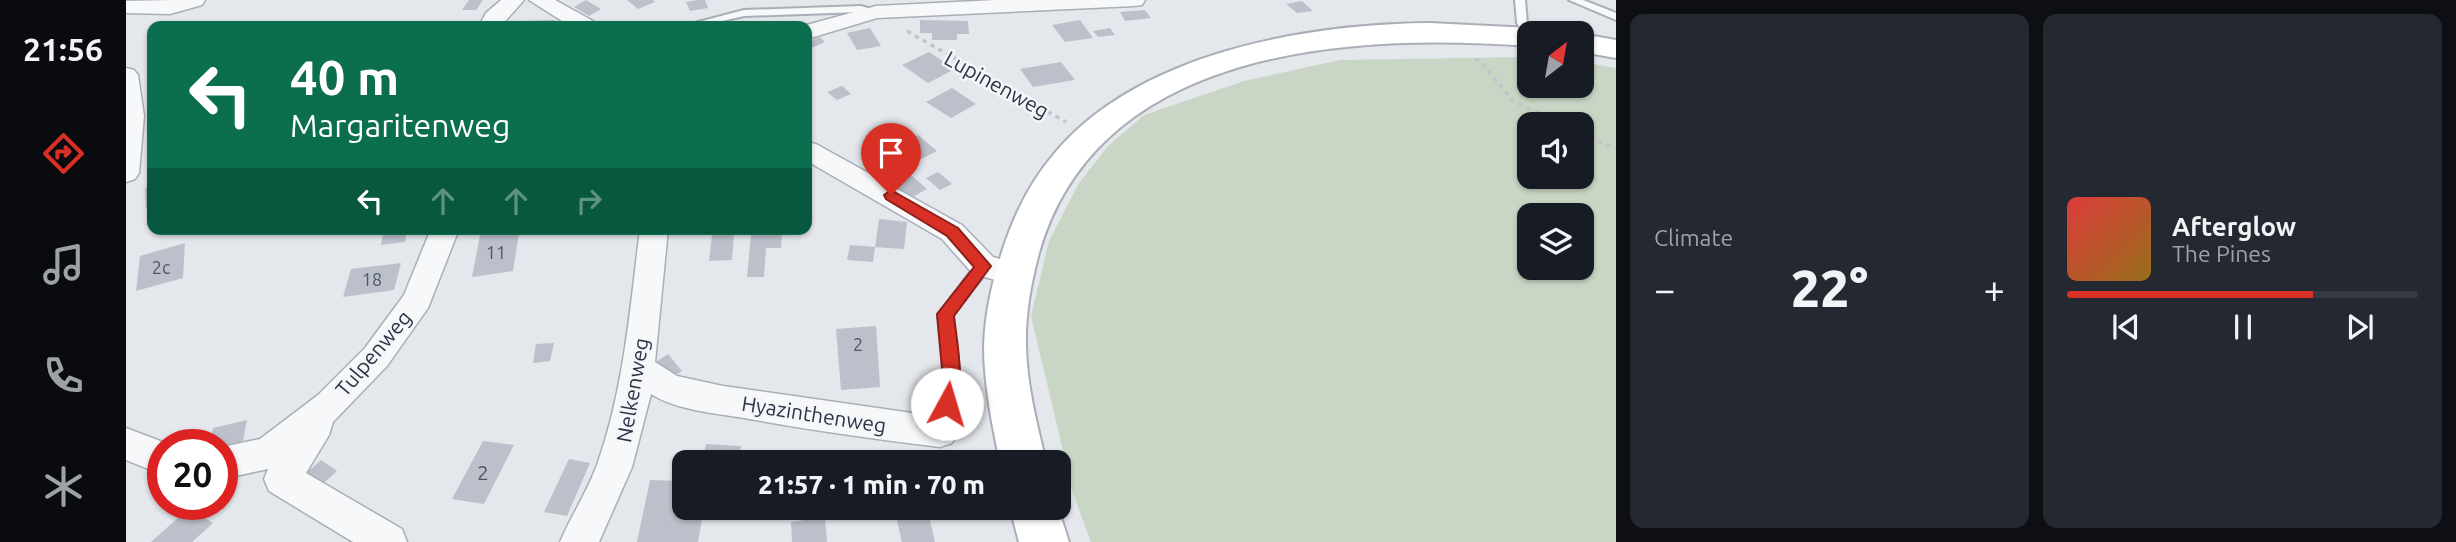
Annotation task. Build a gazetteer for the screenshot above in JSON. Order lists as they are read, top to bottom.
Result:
{
  "streets": {
    "street": ["Tulpenweg", "Nelkenweg", "Hyazinthenweg"],
    "path": ["Lupinenweg"]
  },
  "crossings": [
    ["Nelkenweg", "Hyazinthenweg"]
  ],
  "house_numbers": [
    "11",
    "2c",
    "18",
    "2",
    "2"
  ],
  "north": "top right",
  "page": {
    "tabs": "21:56",
    "tile": "Climate",
    "turn": ["40 m", "Margaritenweg"],
    "song": ["Afterglow", "The Pines"],
    "heat": ["−", "22°", "+"],
    "limit": "20",
    "trip": "21:57 · 1 min · 70 m"
  }
}
